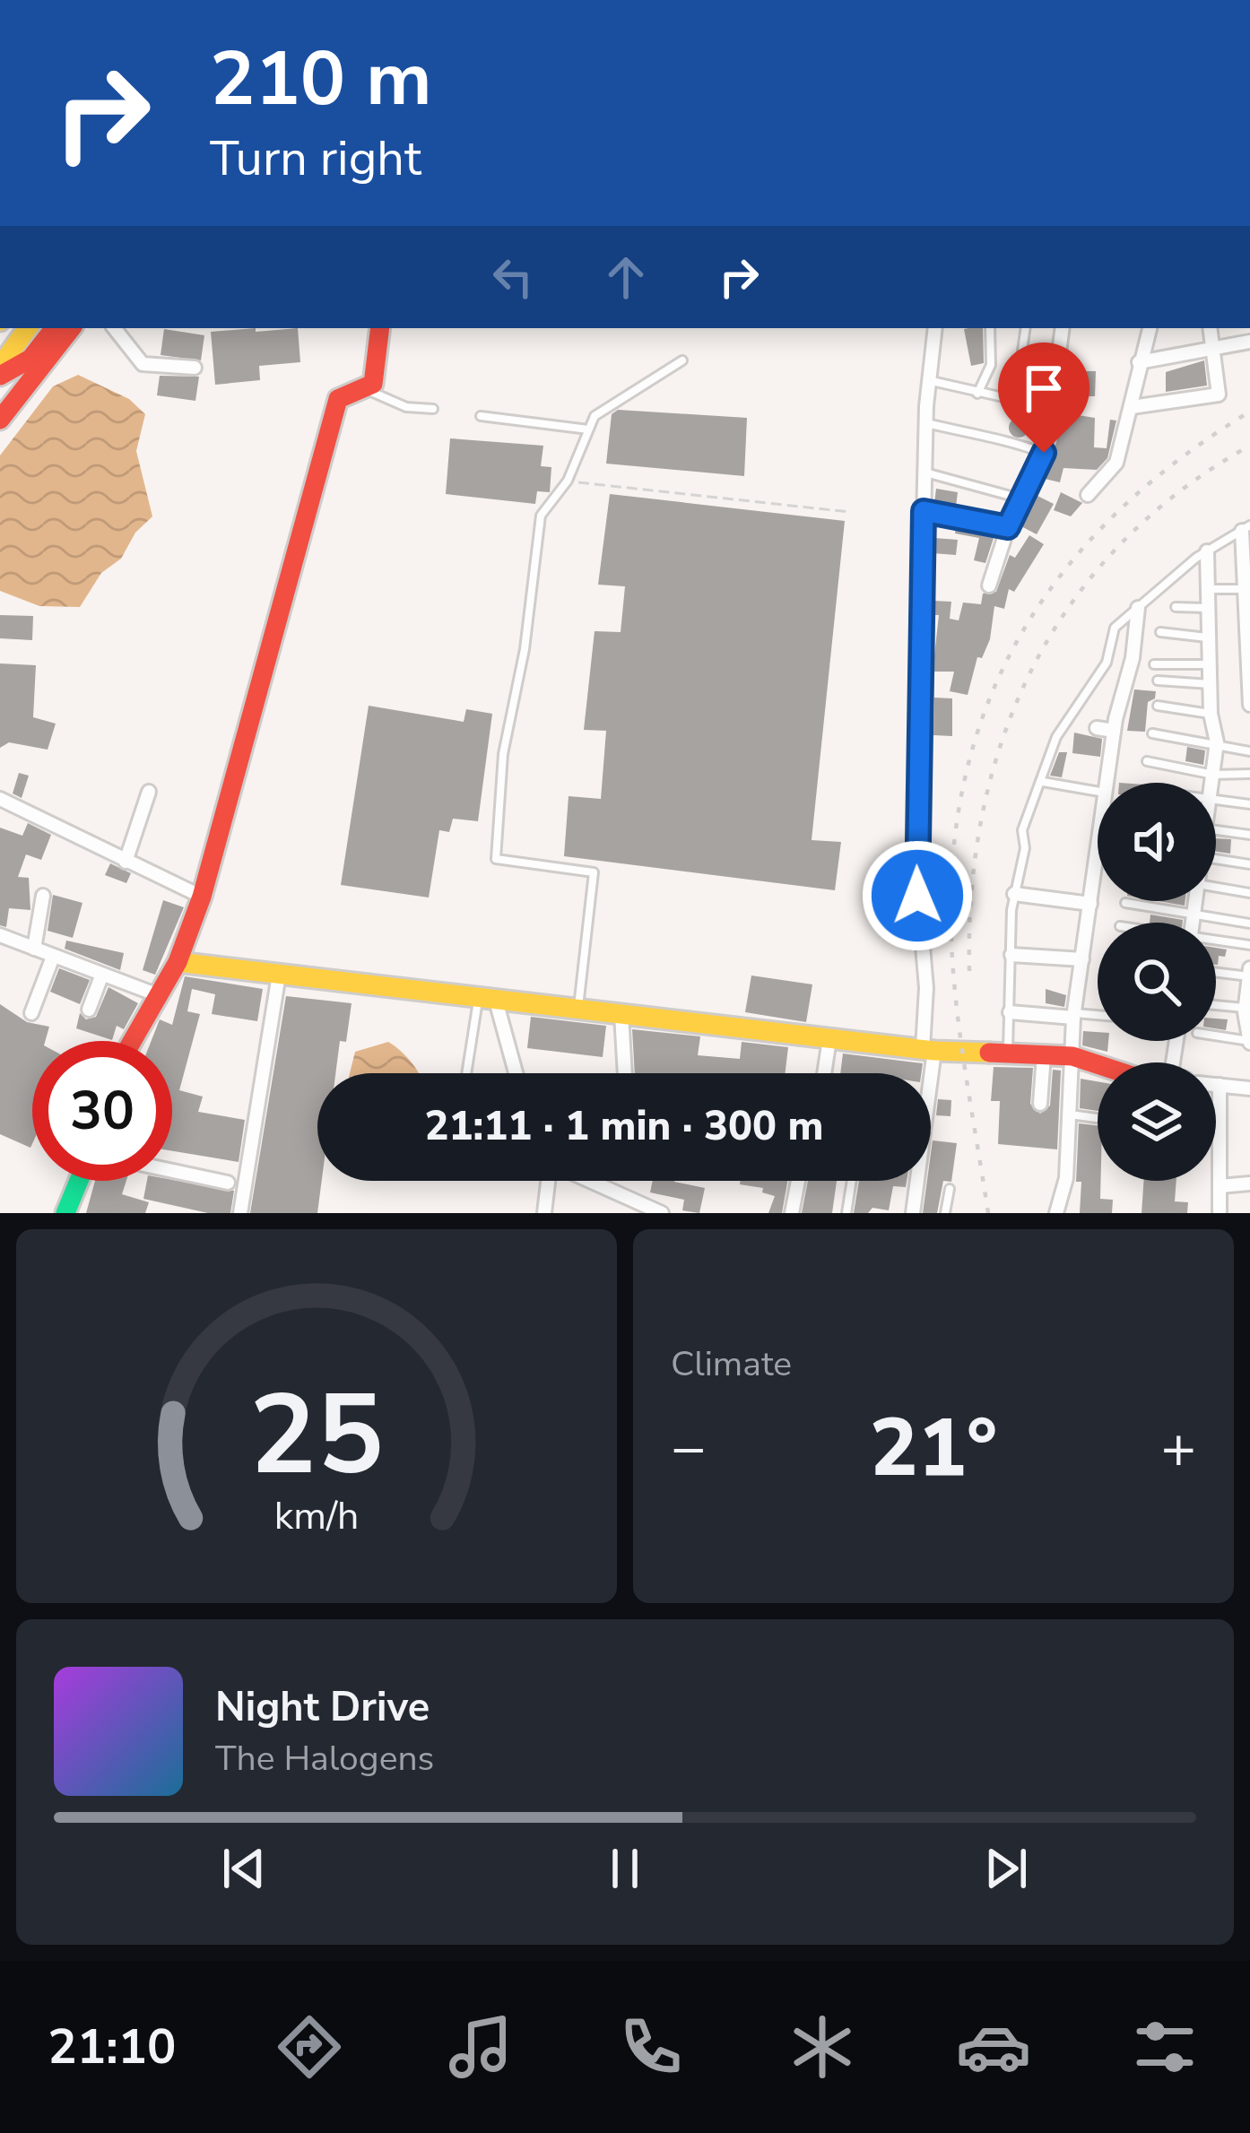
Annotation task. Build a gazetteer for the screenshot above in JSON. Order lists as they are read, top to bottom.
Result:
{
  "page": {
    "turn": ["210 m", "Turn right"],
    "limit": "30",
    "trip": "21:11 · 1 min · 300 m",
    "tile": "Climate",
    "heat": ["−", "21°", "+"],
    "song": ["Night Drive", "The Halogens"],
    "tabs": "21:10",
    "gauge": ["25", "km/h"]
  }
}
